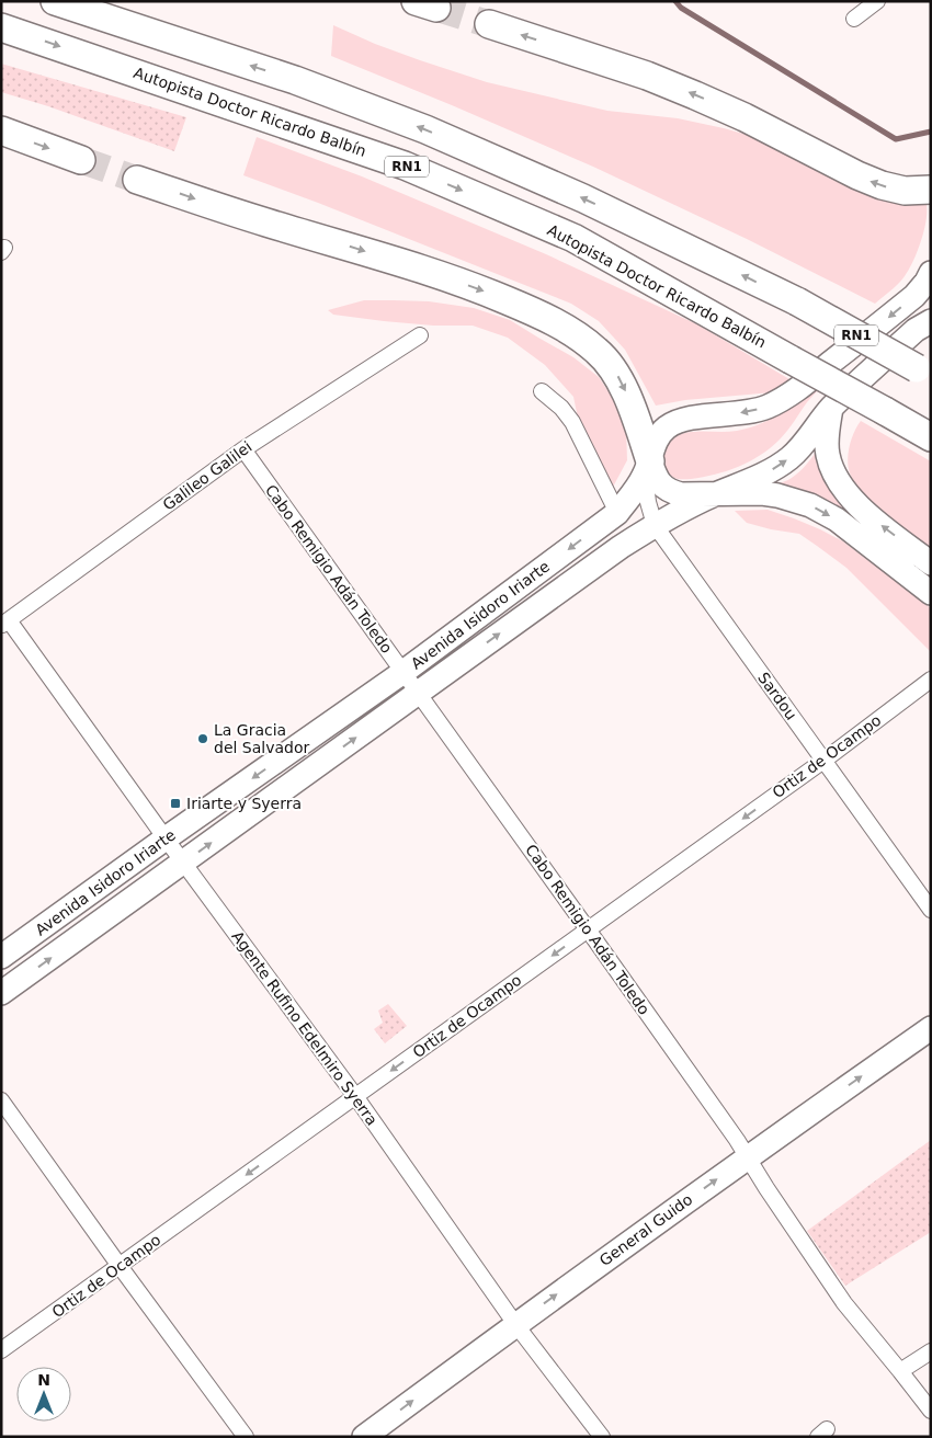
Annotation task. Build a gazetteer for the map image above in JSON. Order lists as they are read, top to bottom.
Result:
{
  "streets": {
    "highway": ["Autopista Doctor Ricardo Balbín", "RN1"],
    "main road": ["Avenida Isidoro Iriarte", "General Guido"],
    "street": [
      "Galileo Galilei",
      "Cabo Remigio Adán Toledo",
      "Sardou",
      "Ortiz de Ocampo",
      "Agente Rufino Edelmiro Syerra"
    ]
  },
  "crossings": [
    ["Galileo Galilei", "Cabo Remigio Adán Toledo"],
    ["Galileo Galilei", "Agente Rufino Edelmiro Syerra"],
    ["Cabo Remigio Adán Toledo", "Avenida Isidoro Iriarte"],
    ["Cabo Remigio Adán Toledo", "Ortiz de Ocampo"],
    ["Cabo Remigio Adán Toledo", "General Guido"],
    ["Avenida Isidoro Iriarte", "Sardou"],
    ["Avenida Isidoro Iriarte", "Agente Rufino Edelmiro Syerra"],
    ["Sardou", "Ortiz de Ocampo"],
    ["Ortiz de Ocampo", "Agente Rufino Edelmiro Syerra"],
    ["Agente Rufino Edelmiro Syerra", "General Guido"]
  ],
  "one_way": ["Ortiz de Ocampo", "General Guido"],
  "places": {
    "other": ["La Gracia del Salvador"],
    "transit": ["Iriarte y Syerra"]
  },
  "north": "top"
}
